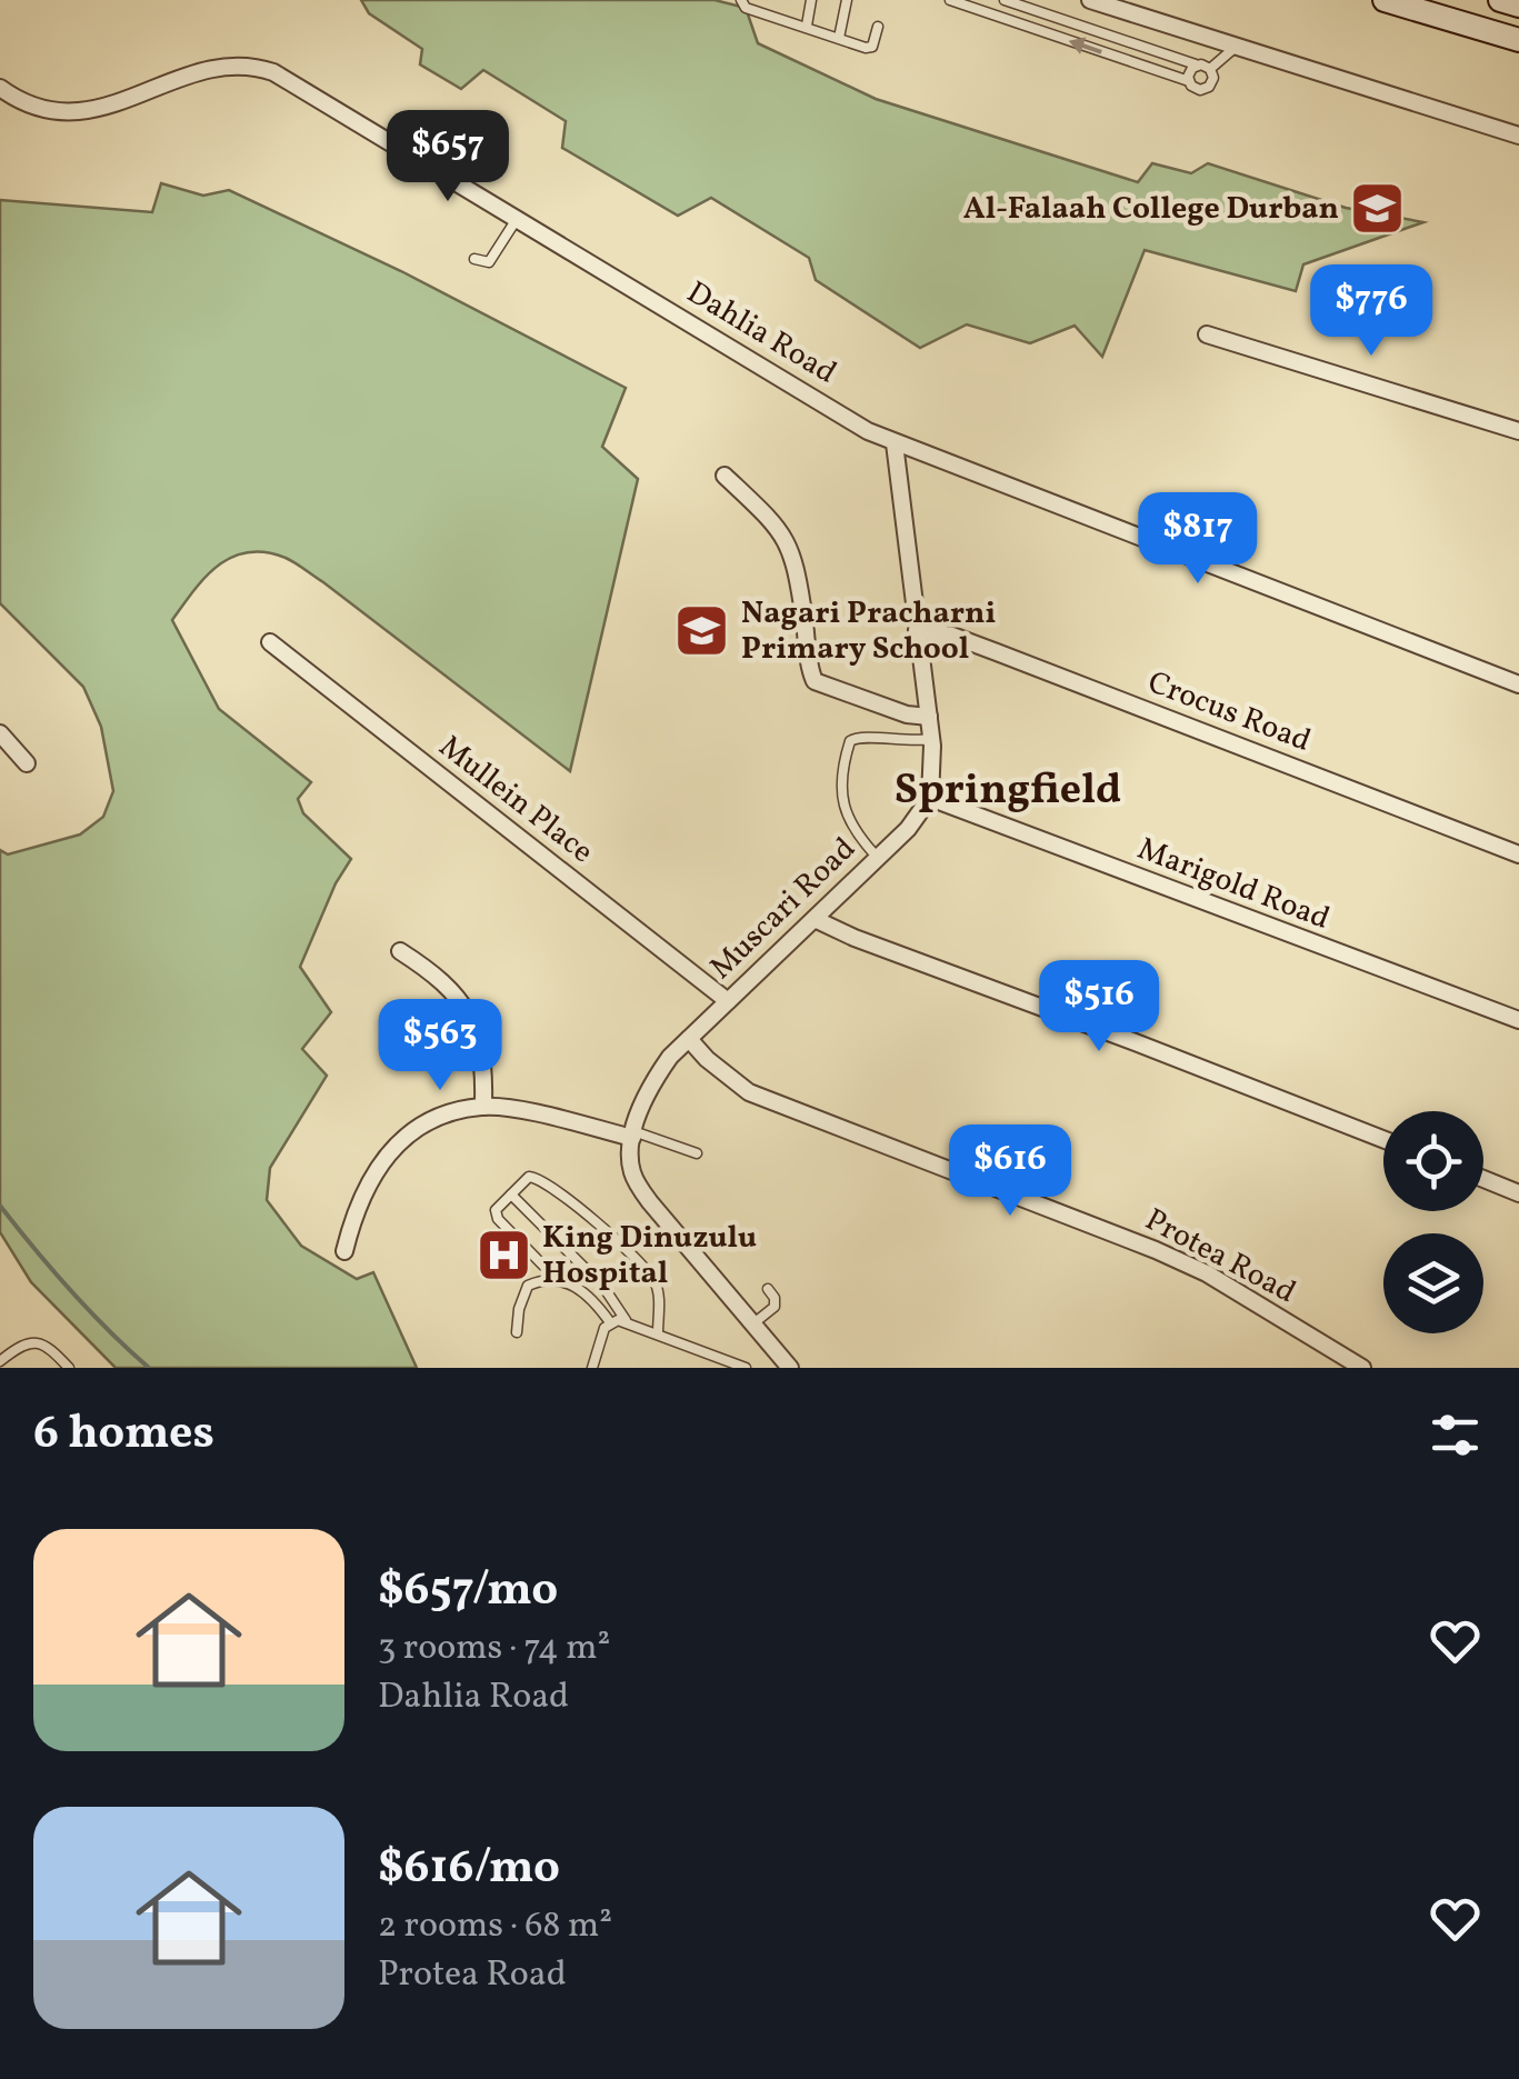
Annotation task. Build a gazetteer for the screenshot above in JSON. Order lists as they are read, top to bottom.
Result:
{
  "streets": {
    "street": [
      "Dahlia Road",
      "Crocus Road",
      "Mullein Place",
      "Marigold Road",
      "Muscari Road",
      "Protea Road"
    ]
  },
  "crossings": [
    ["Mullein Place", "Muscari Road"],
    ["Marigold Road", "Muscari Road"],
    ["Muscari Road", "Protea Road"]
  ],
  "districts": ["Springfield"],
  "places": {
    "school or university": ["Al-Falaah College Durban", "Nagari Pracharni Primary School"],
    "hospital": ["King Dinuzulu Hospital"]
  },
  "page": {
    "price": [
      "$657",
      "$776",
      "$817",
      "$516",
      "$563",
      "$616"
    ],
    "heading": "6 homes",
    "list": [
      {
        "name": "$657/mo",
        "note": "3 rooms · 74 m² · Dahlia Road"
      },
      {
        "name": "$616/mo",
        "note": "2 rooms · 68 m² · Protea Road"
      }
    ]
  }
}
